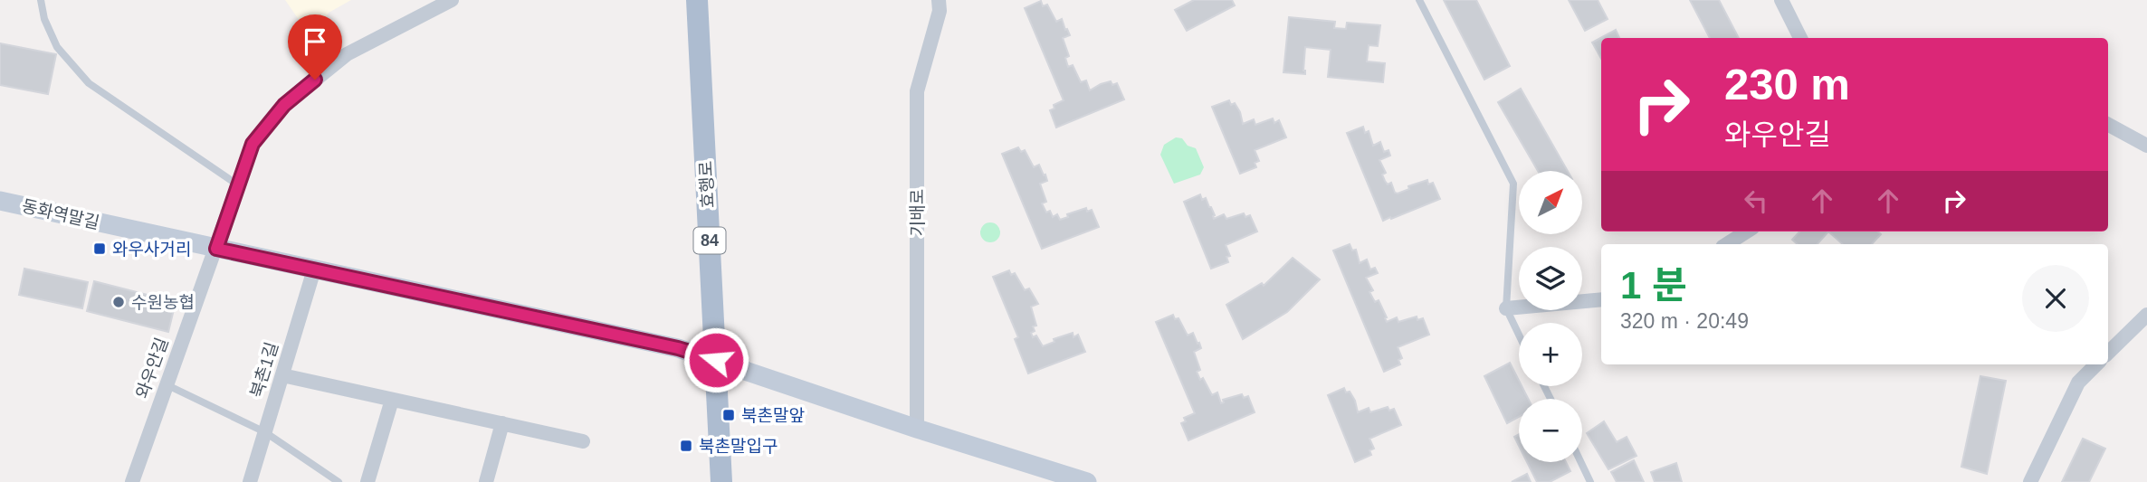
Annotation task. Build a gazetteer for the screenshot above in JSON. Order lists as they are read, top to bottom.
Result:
{
  "streets": {
    "main road": ["효행로", "84"],
    "street": [
      "기배로",
      "동화역말길",
      "와우안길",
      "북촌1길"
    ]
  },
  "crossings": [
    ["효행로", "동화역말길"],
    ["동화역말길", "와우안길"],
    ["동화역말길", "북촌1길"]
  ],
  "places": {
    "transit": ["와우사거리", "북촌말앞", "북촌말입구"],
    "other": ["수원농협"]
  },
  "north": "top right",
  "page": {
    "turn": ["230 m", "와우안길"],
    "map_buttons": ["+", "−"],
    "heading": ["1 분", "320 m · 20:49"]
  }
}
